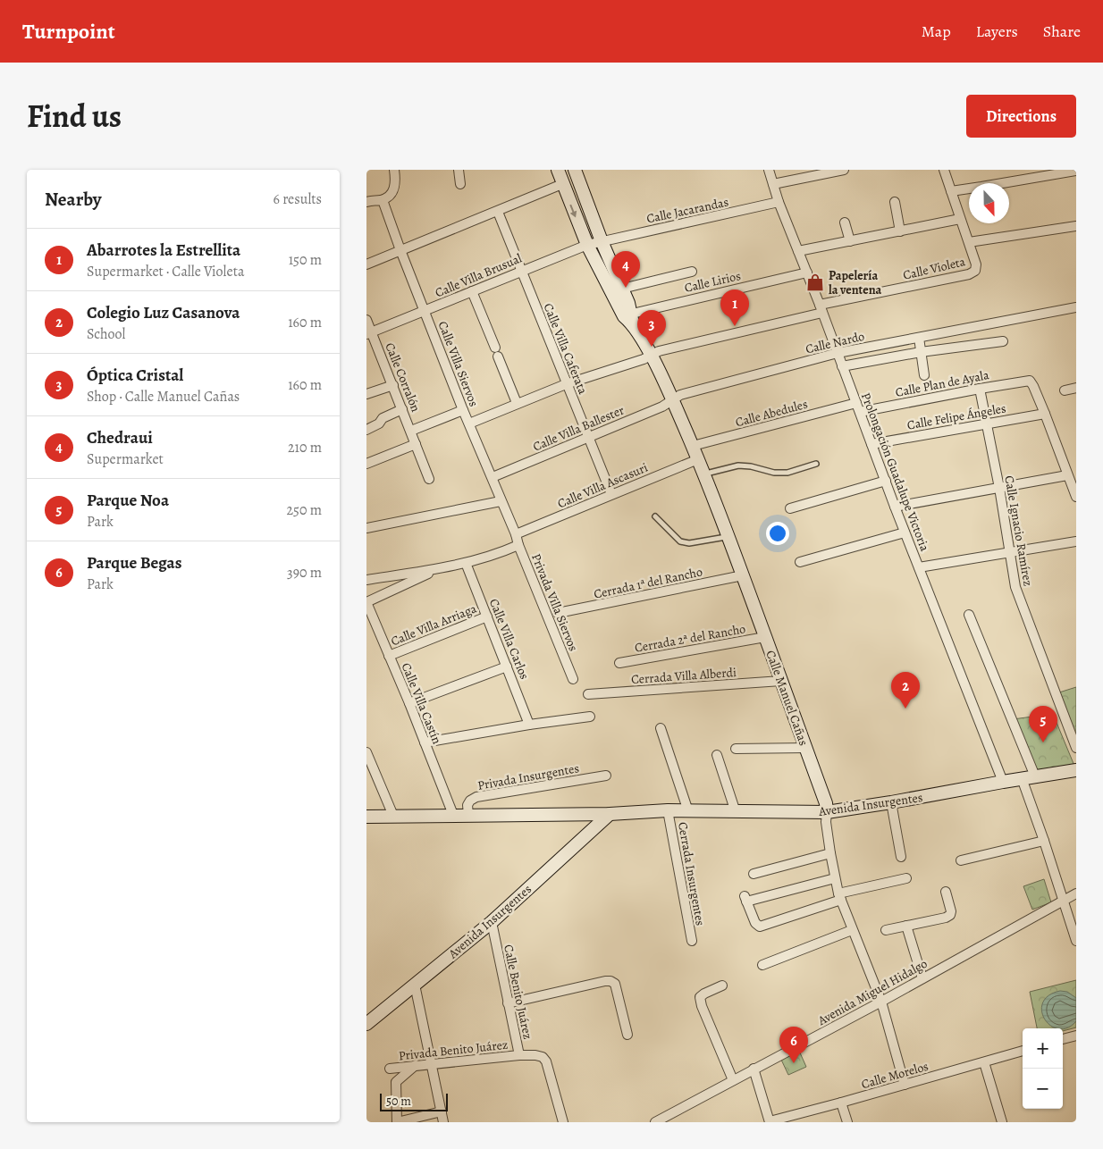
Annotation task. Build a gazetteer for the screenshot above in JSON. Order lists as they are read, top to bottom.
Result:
{
  "streets": {
    "street": [
      "Calle Jacarandas",
      "Calle Violeta",
      "Calle Villa Brusual",
      "Calle Lirios",
      "Calle Nardo",
      "Calle Villa Caferata",
      "Calle Villa Siervos",
      "Calle Corralón",
      "Calle Plan de Ayala",
      "Calle Abedules",
      "Calle Felipe Ángeles",
      "Calle Villa Ballester",
      "Prolongación Guadalupe Victoria",
      "Calle Villa Ascasuri",
      "Calle Ignacio Ramírez",
      "Cerrada 1ª del Rancho",
      "Privada Villa Siervos",
      "Calle Villa Arriaga",
      "Cerrada 2ª del Rancho",
      "Calle Villa Carlos",
      "Cerrada Villa Alberdi",
      "Calle Manuel Cañas",
      "Calle Villa Castín",
      "Privada Insurgentes",
      "Avenida Insurgentes",
      "Cerrada Insurgentes",
      "Calle Benito Juárez",
      "Avenida Miguel Hidalgo",
      "Privada Benito Juárez",
      "Calle Morelos"
    ]
  },
  "crossings": [
    ["Calle Jacarandas", "Calle Villa Brusual"],
    ["Calle Jacarandas", "Prolongación Guadalupe Victoria"],
    ["Calle Jacarandas", "Calle Manuel Cañas"],
    ["Calle Violeta", "Calle Villa Caferata"],
    ["Calle Violeta", "Calle Villa Siervos"],
    ["Calle Violeta", "Prolongación Guadalupe Victoria"],
    ["Calle Violeta", "Calle Manuel Cañas"],
    ["Calle Villa Brusual", "Calle Villa Caferata"],
    ["Calle Villa Brusual", "Calle Villa Siervos"],
    ["Calle Villa Brusual", "Calle Corralón"],
    ["Calle Villa Brusual", "Calle Manuel Cañas"],
    ["Calle Lirios", "Prolongación Guadalupe Victoria"],
    ["Calle Lirios", "Calle Manuel Cañas"],
    ["Calle Nardo", "Calle Villa Ballester"],
    ["Calle Nardo", "Prolongación Guadalupe Victoria"],
    ["Calle Nardo", "Calle Manuel Cañas"],
    ["Calle Villa Caferata", "Calle Villa Ballester"],
    ["Calle Villa Caferata", "Calle Villa Ascasuri"],
    ["Calle Villa Siervos", "Calle Villa Ballester"],
    ["Calle Villa Siervos", "Calle Villa Ascasuri"],
    ["Calle Villa Siervos", "Privada Villa Siervos"],
    ["Calle Plan de Ayala", "Calle Abedules"],
    ["Calle Plan de Ayala", "Calle Felipe Ángeles"],
    ["Calle Plan de Ayala", "Prolongación Guadalupe Victoria"],
    ["Calle Plan de Ayala", "Calle Ignacio Ramírez"],
    ["Calle Abedules", "Prolongación Guadalupe Victoria"],
    ["Calle Abedules", "Calle Manuel Cañas"],
    ["Calle Felipe Ángeles", "Prolongación Guadalupe Victoria"],
    ["Calle Felipe Ángeles", "Calle Ignacio Ramírez"],
    ["Calle Villa Ballester", "Calle Manuel Cañas"],
    ["Prolongación Guadalupe Victoria", "Avenida Insurgentes"],
    ["Calle Villa Ascasuri", "Privada Villa Siervos"],
    ["Calle Villa Ascasuri", "Calle Manuel Cañas"],
    ["Cerrada 1ª del Rancho", "Calle Manuel Cañas"],
    ["Calle Villa Arriaga", "Calle Villa Carlos"],
    ["Calle Villa Arriaga", "Calle Villa Castín"],
    ["Cerrada 2ª del Rancho", "Calle Manuel Cañas"],
    ["Cerrada Villa Alberdi", "Calle Manuel Cañas"],
    ["Calle Manuel Cañas", "Avenida Insurgentes"],
    ["Calle Manuel Cañas", "Avenida Miguel Hidalgo"],
    ["Calle Manuel Cañas", "Calle Morelos"],
    ["Calle Villa Castín", "Avenida Insurgentes"],
    ["Privada Insurgentes", "Avenida Insurgentes"],
    ["Avenida Insurgentes", "Cerrada Insurgentes"],
    ["Avenida Insurgentes", "Calle Benito Juárez"],
    ["Calle Benito Juárez", "Privada Benito Juárez"]
  ],
  "places": {
    "shop": ["Papelería la ventena"]
  },
  "scale_bar": "50 m",
  "north": "bottom",
  "page": {
    "header": "Turnpoint",
    "nav": ["Map", "Layers", "Share"],
    "title": "Find us",
    "buttons": "Directions",
    "heading": ["Nearby", "6 results"],
    "list": [
      {
        "mark": "1",
        "name": "Abarrotes la Estrellita",
        "note": "Supermarket · Calle Violeta",
        "value": "150 m"
      },
      {
        "mark": "2",
        "name": "Colegio Luz Casanova",
        "note": "School",
        "value": "160 m"
      },
      {
        "mark": "3",
        "name": "Óptica Cristal",
        "note": "Shop · Calle Manuel Cañas",
        "value": "160 m"
      },
      {
        "mark": "4",
        "name": "Chedraui",
        "note": "Supermarket",
        "value": "210 m"
      },
      {
        "mark": "5",
        "name": "Parque Noa",
        "note": "Park",
        "value": "250 m"
      },
      {
        "mark": "6",
        "name": "Parque Begas",
        "note": "Park",
        "value": "390 m"
      }
    ],
    "pins": [
      "4",
      "1",
      "3",
      "2",
      "5",
      "6"
    ],
    "map_buttons": ["+", "−"],
    "scale": "50 m"
  }
}
